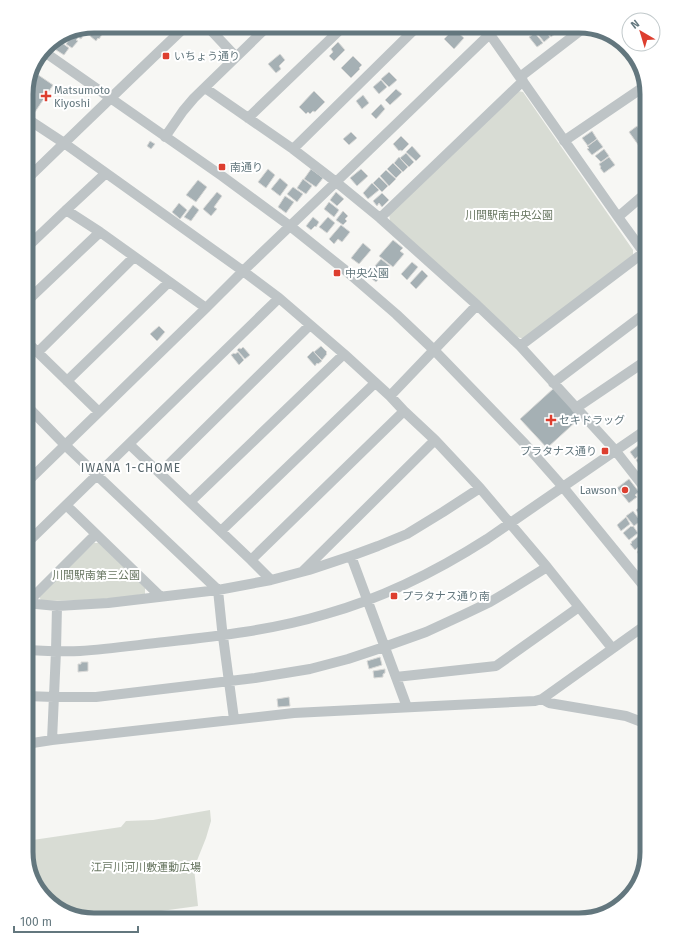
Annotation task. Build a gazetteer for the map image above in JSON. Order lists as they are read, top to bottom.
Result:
{
  "districts": ["IWANA 1-CHOME"],
  "parks": ["川間駅南中央公園", "川間駅南第三公園", "江戸川河川敷運動広場"],
  "places": {
    "transit": [
      "いちょう通り",
      "南通り",
      "中央公園",
      "プラタナス通り",
      "プラタナス通り南"
    ],
    "health": ["Matsumoto Kiyoshi", "セキドラッグ"],
    "other": ["Lawson"]
  },
  "scale_bar": "100 m",
  "north": "top left"
}
